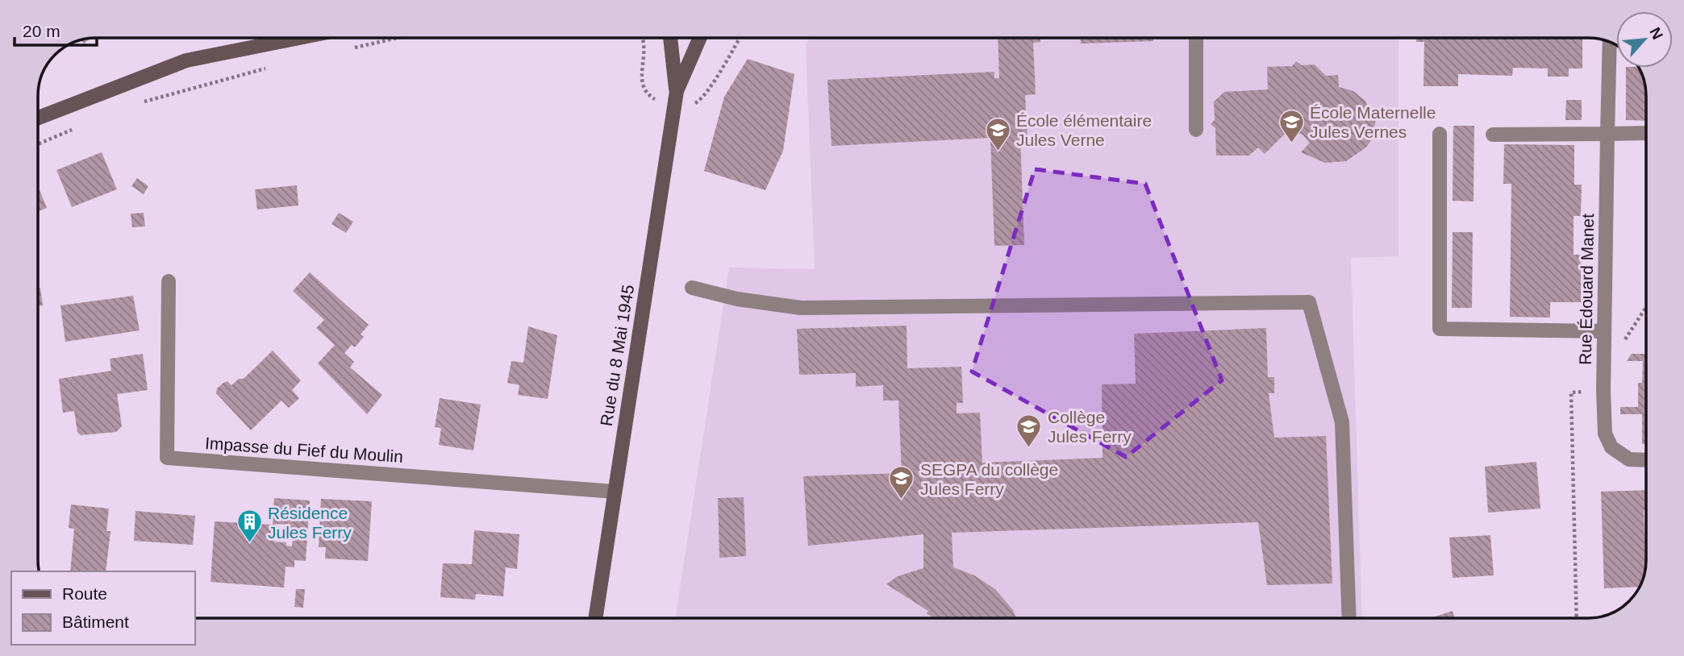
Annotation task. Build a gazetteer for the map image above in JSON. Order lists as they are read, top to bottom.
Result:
{
  "streets": {
    "main road": ["Rue du 8 Mai 1945"],
    "street": ["Rue Édouard Manet", "Impasse du Fief du Moulin"]
  },
  "crossings": [
    ["Rue du 8 Mai 1945", "Impasse du Fief du Moulin"]
  ],
  "places": {
    "school or university": [
      "École Maternelle Jules Vernes",
      "École élémentaire Jules Verne",
      "Collège Jules Ferry",
      "SEGPA du collège Jules Ferry"
    ],
    "building": ["Résidence Jules Ferry"]
  },
  "legend": ["Route", "Bâtiment"],
  "scale_bar": "20 m",
  "north": "top right"
}
